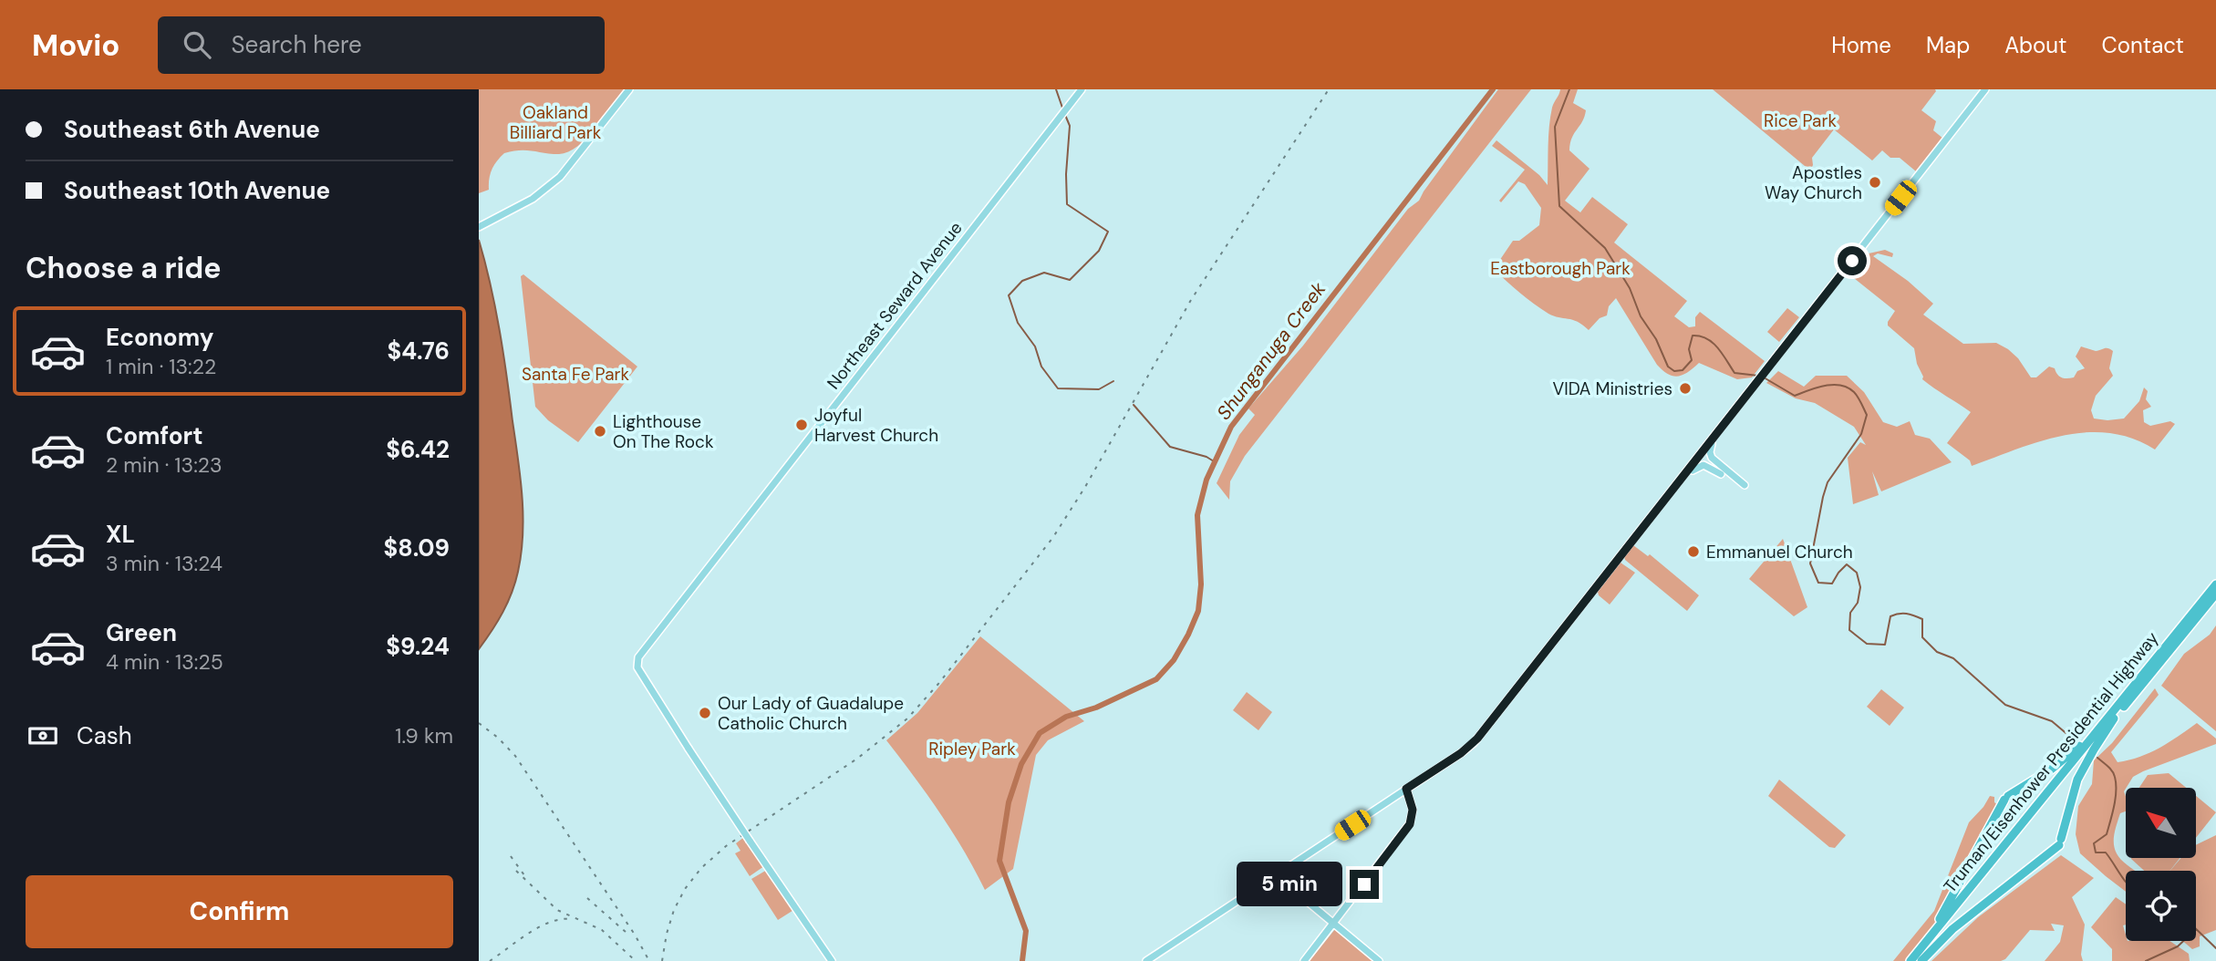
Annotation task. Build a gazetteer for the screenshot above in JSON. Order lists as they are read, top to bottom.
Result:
{
  "streets": {
    "highway": ["Truman/Eisenhower Presidential Highway"],
    "main road": ["Northeast Seward Avenue"]
  },
  "water": ["Shunganuga Creek"],
  "parks": [
    "Oakland Billiard Park",
    "Rice Park",
    "Eastborough Park",
    "Santa Fe Park",
    "Ripley Park"
  ],
  "places": [
    "Apostles Way Church",
    "VIDA Ministries",
    "Joyful Harvest Church",
    "Lighthouse On The Rock",
    "Emmanuel Church",
    "Our Lady of Guadalupe Catholic Church"
  ],
  "north": "top left",
  "page": {
    "header": "Movio",
    "search": "Search here",
    "nav": [
      "Home",
      "Map",
      "About",
      "Contact"
    ],
    "banner": ["Southeast 6th Avenue", "Southeast 10th Avenue"],
    "heading": "Choose a ride",
    "list": [
      {
        "name": "Economy",
        "note": "1 min · 13:22",
        "value": "$4.76"
      },
      {
        "name": "Comfort",
        "note": "2 min · 13:23",
        "value": "$6.42"
      },
      {
        "name": "XL",
        "note": "3 min · 13:24",
        "value": "$8.09"
      },
      {
        "name": "Green",
        "note": "4 min · 13:25",
        "value": "$9.24"
      }
    ],
    "pay": ["Cash", "1.9 km"],
    "bubble": "5 min",
    "buttons": "Confirm"
  }
}
